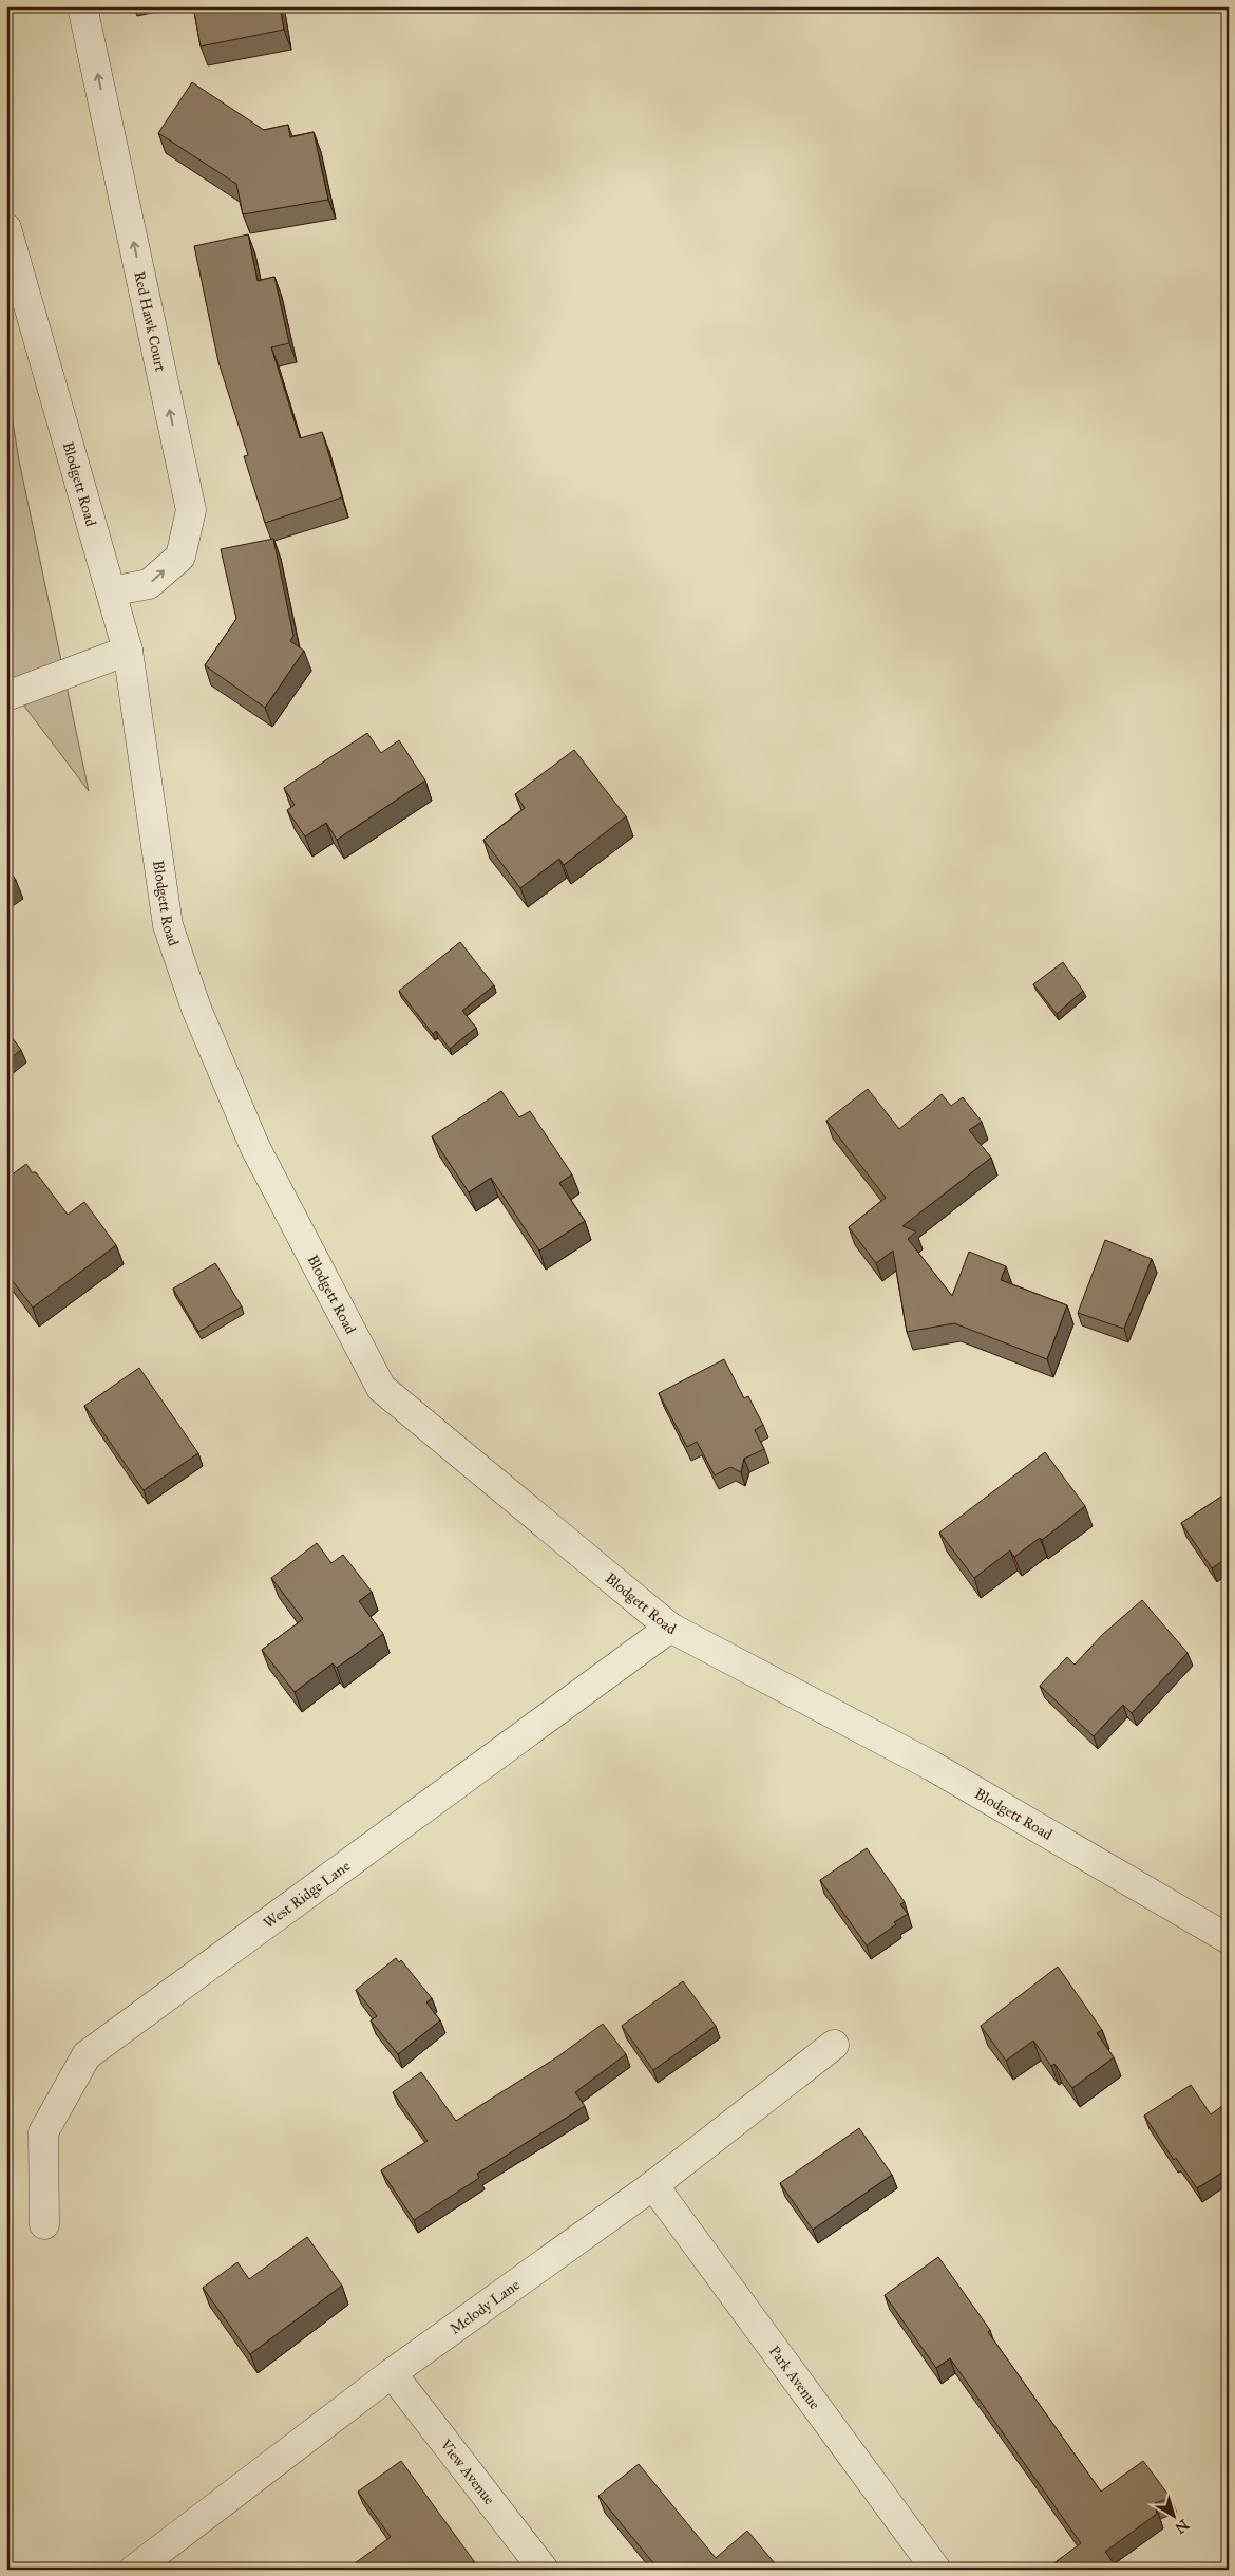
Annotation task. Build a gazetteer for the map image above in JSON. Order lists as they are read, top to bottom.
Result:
{
  "streets": {
    "street": [
      "Red Hawk Court",
      "Blodgett Road",
      "West Ridge Lane",
      "Melody Lane",
      "Park Avenue",
      "View Avenue"
    ]
  },
  "crossings": [
    ["Red Hawk Court", "Blodgett Road"],
    ["Blodgett Road", "West Ridge Lane"],
    ["Melody Lane", "Park Avenue"],
    ["Melody Lane", "View Avenue"]
  ],
  "one_way": ["Red Hawk Court"],
  "north": "bottom right"
}
